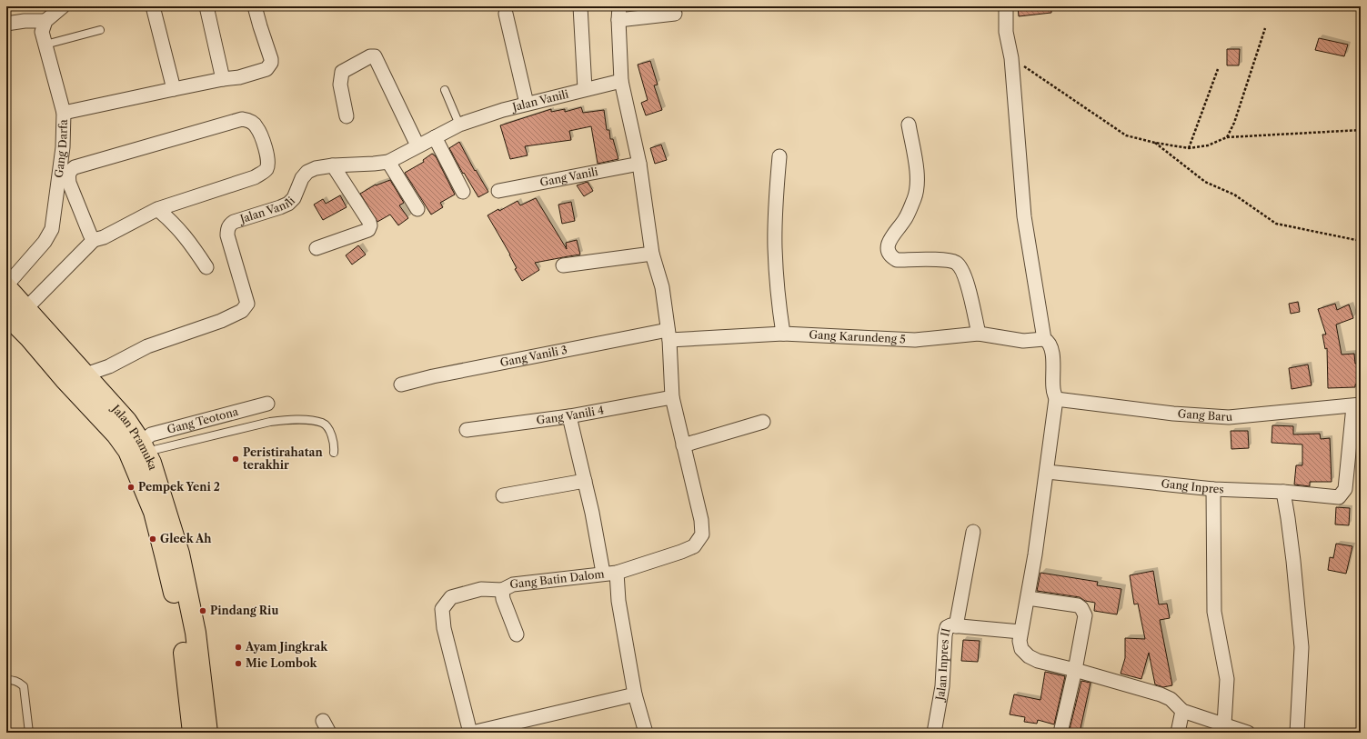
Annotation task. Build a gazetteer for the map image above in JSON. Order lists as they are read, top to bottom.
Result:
{
  "streets": {
    "main road": ["Jalan Pramuka"],
    "street": [
      "Jalan Vanili",
      "Gang Darfa",
      "Gang Vanili",
      "Gang Karundeng 5",
      "Gang Vanili 3",
      "Gang Baru",
      "Gang Vanili 4",
      "Gang Teotona",
      "Gang Inpres",
      "Gang Batin Dalom",
      "Jalan Inpres II"
    ]
  },
  "crossings": [
    ["Jalan Vanili", "Jalan Pramuka"],
    ["Jalan Vanili", "Gang Batin Dalom"],
    ["Gang Darfa", "Jalan Pramuka"],
    ["Gang Vanili", "Gang Batin Dalom"],
    ["Gang Karundeng 5", "Gang Vanili 3"],
    ["Gang Karundeng 5", "Gang Batin Dalom"],
    ["Gang Vanili 3", "Gang Batin Dalom"],
    ["Gang Baru", "Gang Inpres"],
    ["Gang Vanili 4", "Gang Batin Dalom"],
    ["Gang Teotona", "Jalan Pramuka"]
  ],
  "places": [
    "Peristirahatan terakhir",
    "Pempek Yeni 2",
    "Gleek Ah",
    "Pindang Riu",
    "Ayam Jingkrak",
    "Mie Lombok"
  ]
}
